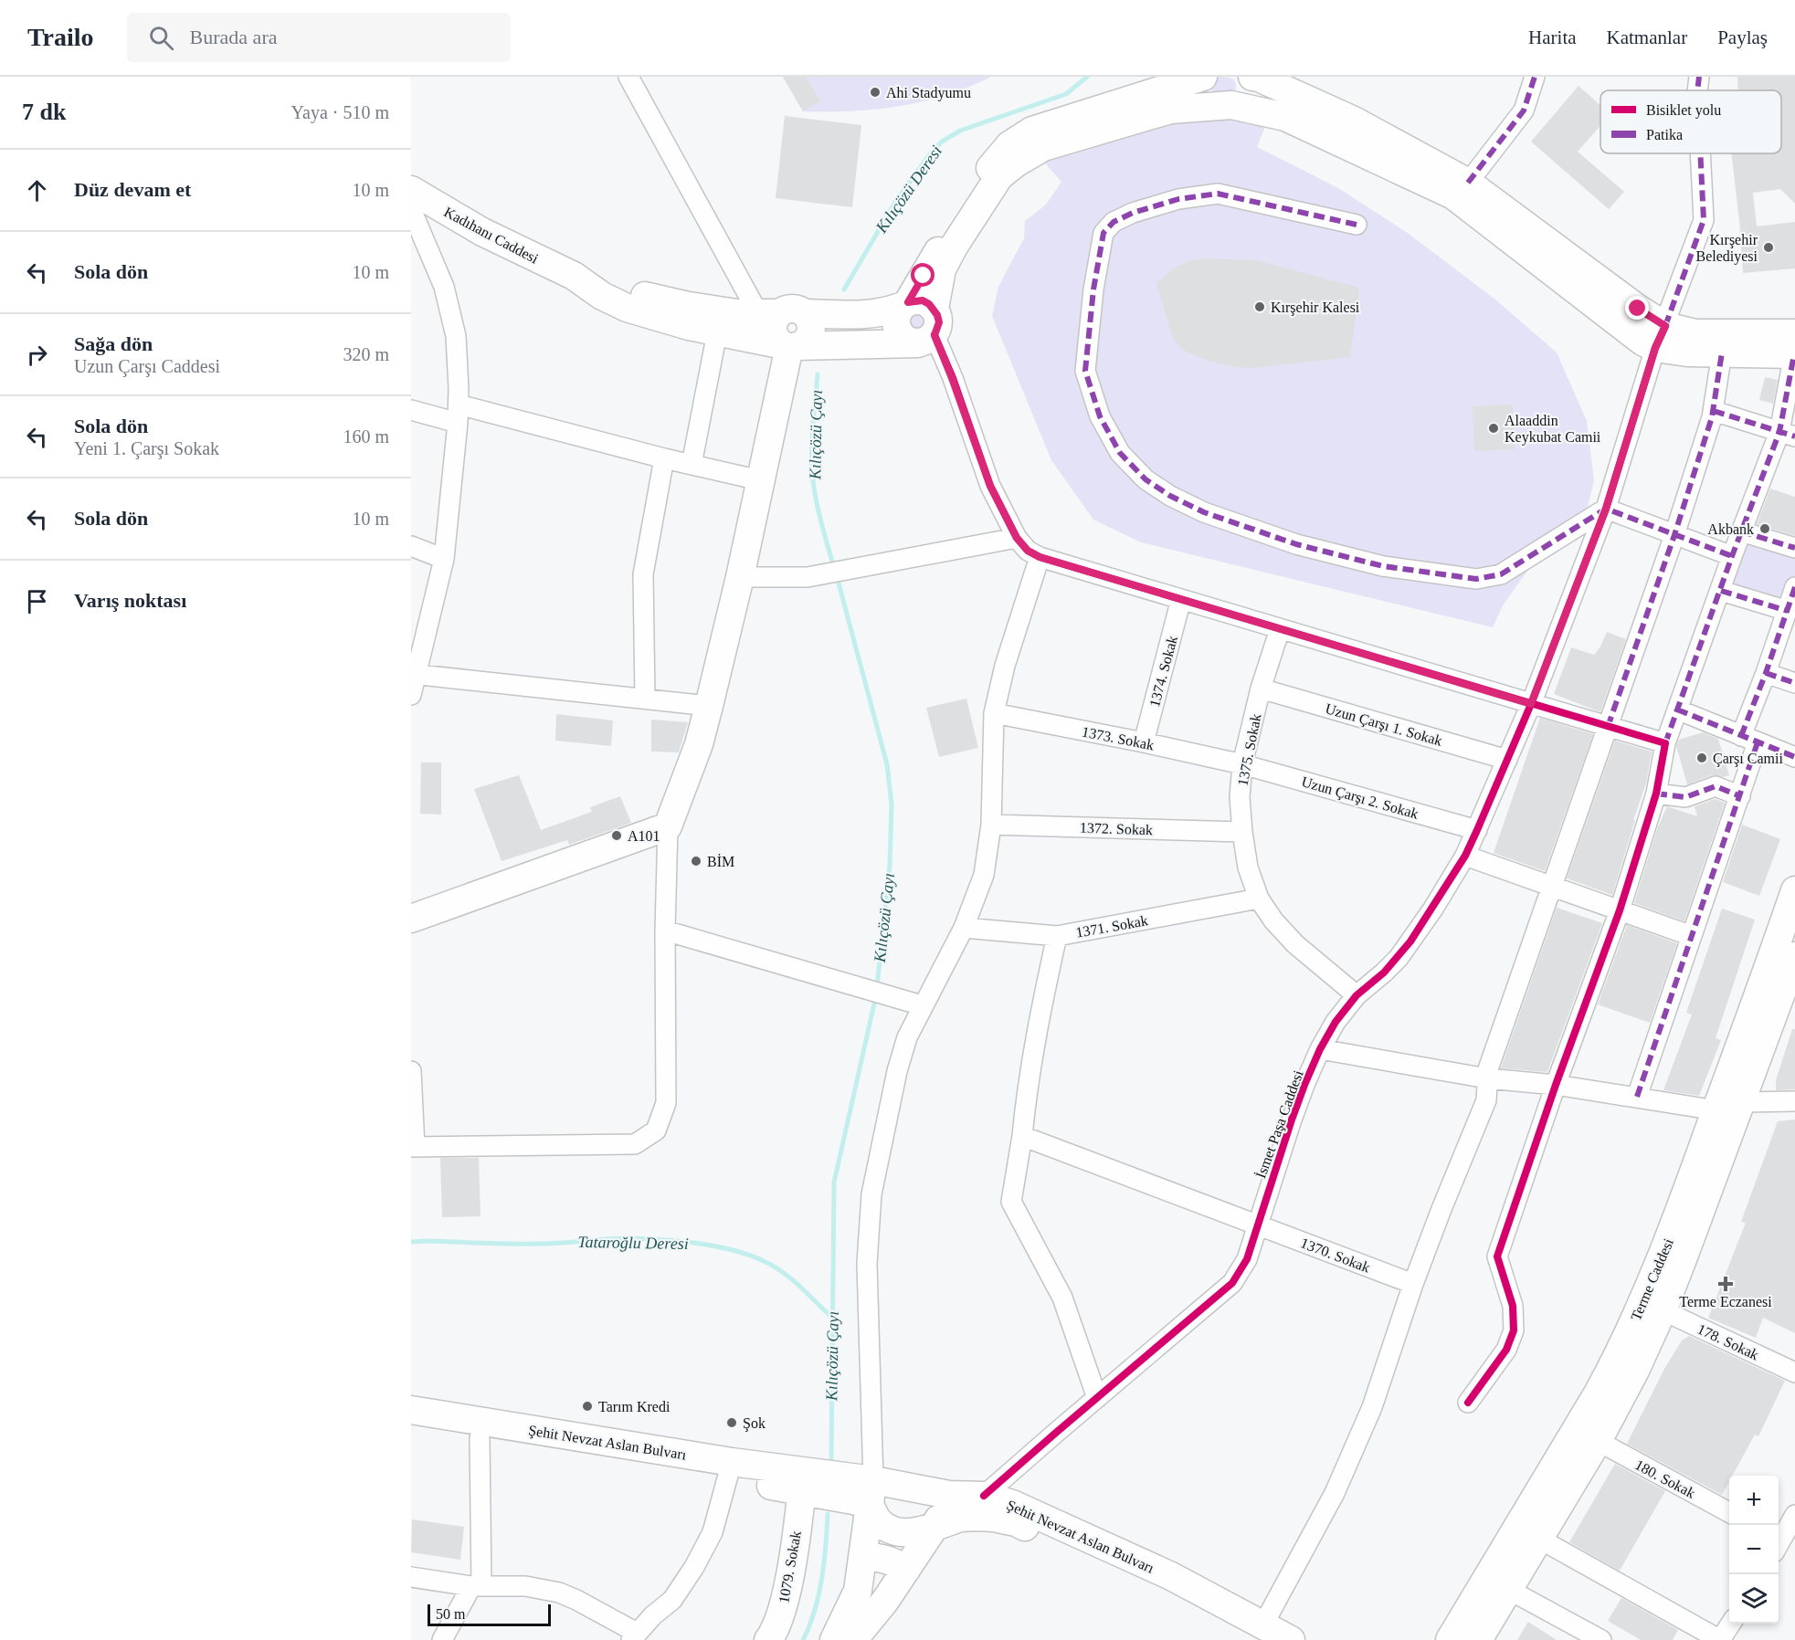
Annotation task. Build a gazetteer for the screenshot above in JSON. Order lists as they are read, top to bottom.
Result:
{
  "streets": {
    "main road": [
      "Kadıhanı Caddesi",
      "Terme Caddesi",
      "Şehit Nevzat Aslan Bulvarı",
      "1079. Sokak"
    ],
    "street": [
      "1374. Sokak",
      "Uzun Çarşı 1. Sokak",
      "1373. Sokak",
      "1375. Sokak",
      "Uzun Çarşı 2. Sokak",
      "1372. Sokak",
      "1371. Sokak",
      "İsmet Paşa Caddesi",
      "1370. Sokak",
      "178. Sokak",
      "180. Sokak"
    ]
  },
  "crossings": [
    ["1374. Sokak", "1373. Sokak"],
    ["Uzun Çarşı 1. Sokak", "1375. Sokak"],
    ["Uzun Çarşı 1. Sokak", "İsmet Paşa Caddesi"],
    ["1373. Sokak", "1375. Sokak"],
    ["1373. Sokak", "Uzun Çarşı 2. Sokak"],
    ["1375. Sokak", "Uzun Çarşı 2. Sokak"],
    ["1375. Sokak", "1372. Sokak"],
    ["1375. Sokak", "1371. Sokak"],
    ["1375. Sokak", "İsmet Paşa Caddesi"],
    ["Uzun Çarşı 2. Sokak", "İsmet Paşa Caddesi"],
    ["İsmet Paşa Caddesi", "1370. Sokak"],
    ["İsmet Paşa Caddesi", "Şehit Nevzat Aslan Bulvarı"],
    ["Terme Caddesi", "178. Sokak"],
    ["Terme Caddesi", "180. Sokak"],
    ["Şehit Nevzat Aslan Bulvarı", "1079. Sokak"]
  ],
  "water": ["Kılıçözü Deresi", "Kılıçözü Çayı", "Tataroğlu Deresi"],
  "places": {
    "other": [
      "Ahi Stadyumu",
      "Kırşehir Belediyesi",
      "Kırşehir Kalesi",
      "Alaaddin Keykubat Camii",
      "Akbank",
      "Çarşı Camii",
      "A101",
      "BİM",
      "Tarım Kredi",
      "Şok"
    ],
    "health": ["Terme Eczanesi"]
  },
  "legend": ["Bisiklet yolu", "Patika"],
  "scale_bar": "50 m",
  "page": {
    "header": "Trailo",
    "search": "Burada ara",
    "nav": ["Harita", "Katmanlar", "Paylaş"],
    "heading": ["7 dk", "Yaya · 510 m"],
    "list": [
      ["Düz devam et", "10 m"],
      ["Sola dön", "10 m"],
      ["Sağa dön", "Uzun Çarşı Caddesi", "320 m"],
      ["Sola dön", "Yeni 1. Çarşı Sokak", "160 m"],
      ["Sola dön", "10 m"],
      "Varış noktası"
    ],
    "map_buttons": ["+", "−"],
    "scale": "50 m"
  }
}
